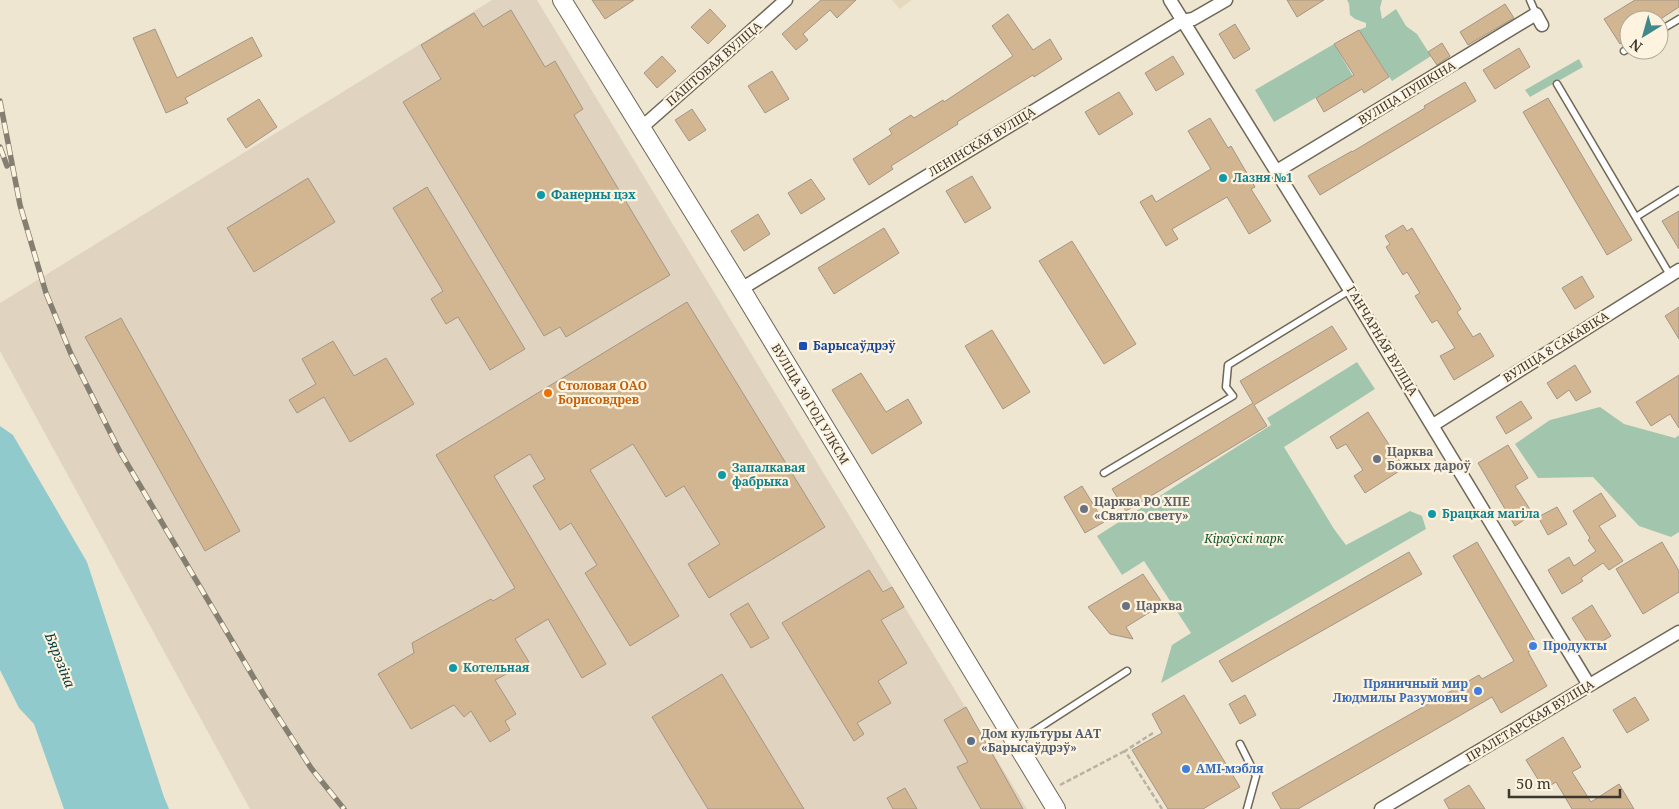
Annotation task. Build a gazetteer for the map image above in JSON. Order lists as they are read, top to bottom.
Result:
{
  "streets": {
    "main road": ["ВУЛІЦА 30 ГОД УЛКСМ"],
    "street": [
      "ПАШТОВАЯ ВУЛІЦА",
      "ВУЛІЦА ПУШКІНА",
      "ЛЕНІНСКАЯ ВУЛІЦА",
      "ГАНЧАРНАЯ ВУЛІЦА",
      "ВУЛІЦА 8 САКАВІКА",
      "ПРАЛЕТАРСКАЯ ВУЛІЦА"
    ]
  },
  "crossings": [
    ["ПАШТОВАЯ ВУЛІЦА", "ВУЛІЦА 30 ГОД УЛКСМ"],
    ["ВУЛІЦА ПУШКІНА", "ГАНЧАРНАЯ ВУЛІЦА"],
    ["ЛЕНІНСКАЯ ВУЛІЦА", "ГАНЧАРНАЯ ВУЛІЦА"],
    ["ЛЕНІНСКАЯ ВУЛІЦА", "ВУЛІЦА 30 ГОД УЛКСМ"],
    ["ГАНЧАРНАЯ ВУЛІЦА", "ВУЛІЦА 8 САКАВІКА"],
    ["ГАНЧАРНАЯ ВУЛІЦА", "ПРАЛЕТАРСКАЯ ВУЛІЦА"]
  ],
  "water": ["Бярэзіна"],
  "parks": ["Кіраўскі парк"],
  "places": {
    "other": [
      "Лазня №1",
      "Фанерны цэх",
      "Столовая ОАО Борисовдрев",
      "Царква Божых дароў",
      "Запалкавая фабрыка",
      "Царква РО ХПЕ «Святло свету»",
      "Брацкая магіла",
      "Царква",
      "Продукты",
      "Котельная",
      "Пряничный мир Людмилы Разумович",
      "Дом культуры ААТ «Барысаўдрэў»",
      "AMI-мэбля"
    ],
    "transit": ["Барысаўдрэў"]
  },
  "scale_bar": "50 m",
  "north": "bottom left"
}
